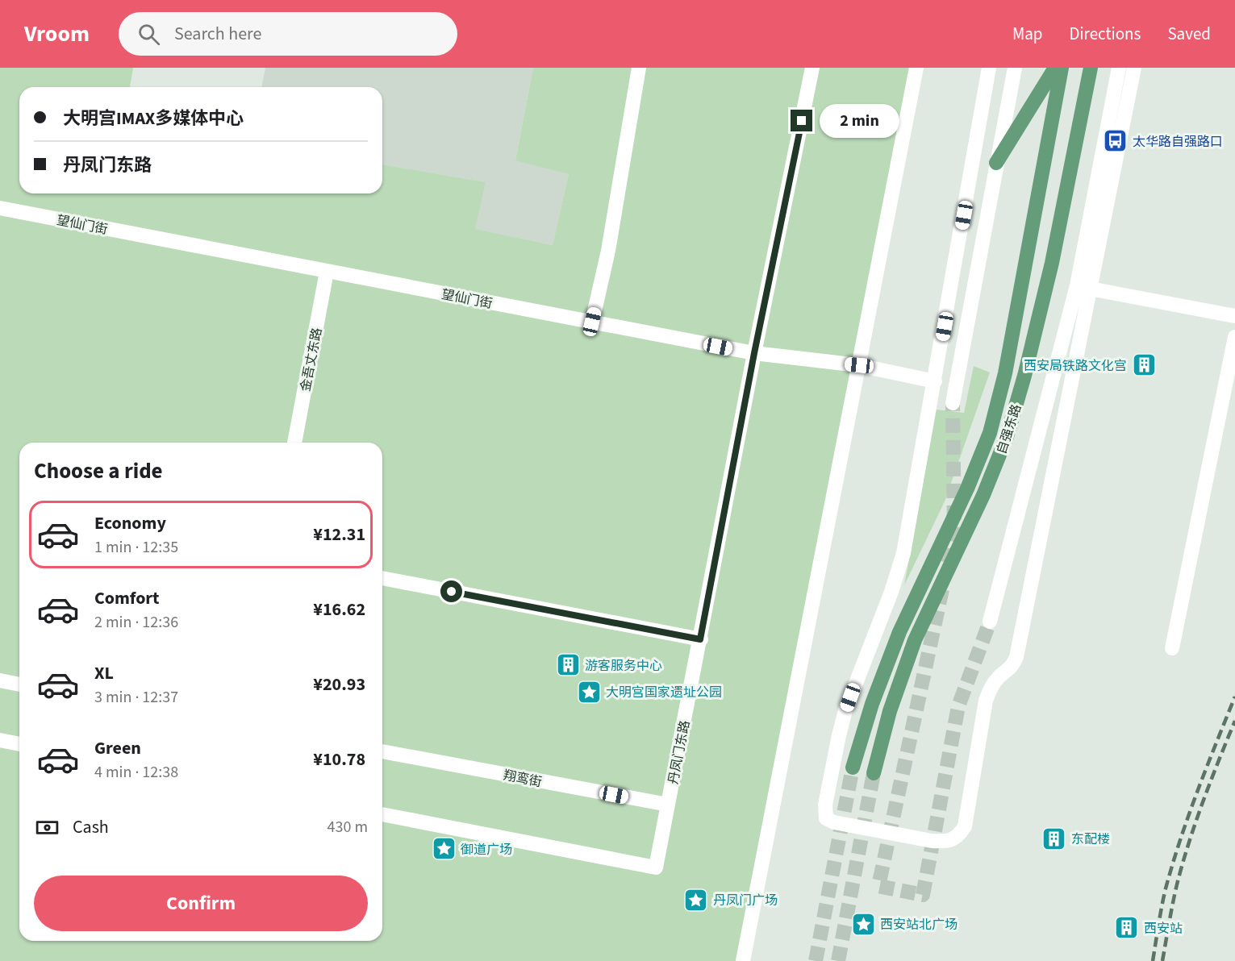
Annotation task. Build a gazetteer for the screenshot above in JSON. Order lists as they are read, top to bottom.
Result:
{
  "streets": {
    "main road": ["自强东路"],
    "street": [
      "望仙门街",
      "金吾丈东路",
      "丹凤门东路",
      "翔鸾街"
    ]
  },
  "crossings": [
    ["望仙门街", "金吾丈东路"],
    ["望仙门街", "丹凤门东路"],
    ["丹凤门东路", "翔鸾街"]
  ],
  "places": {
    "bus stop": ["太华路自强路口"],
    "building": [
      "西安局铁路文化宫",
      "游客服务中心",
      "东配楼",
      "西安站"
    ],
    "place": [
      "大明宫国家遗址公园",
      "御道广场",
      "丹凤门广场",
      "西安站北广场"
    ]
  },
  "page": {
    "header": "Vroom",
    "search": "Search here",
    "nav": ["Map", "Directions", "Saved"],
    "banner": ["大明宫IMAX多媒体中心", "丹凤门东路"],
    "bubble": "2 min",
    "heading": "Choose a ride",
    "list": [
      {
        "name": "Economy",
        "note": "1 min · 12:35",
        "value": "¥12.31"
      },
      {
        "name": "Comfort",
        "note": "2 min · 12:36",
        "value": "¥16.62"
      },
      {
        "name": "XL",
        "note": "3 min · 12:37",
        "value": "¥20.93"
      },
      {
        "name": "Green",
        "note": "4 min · 12:38",
        "value": "¥10.78"
      }
    ],
    "pay": ["Cash", "430 m"],
    "buttons": "Confirm"
  }
}
